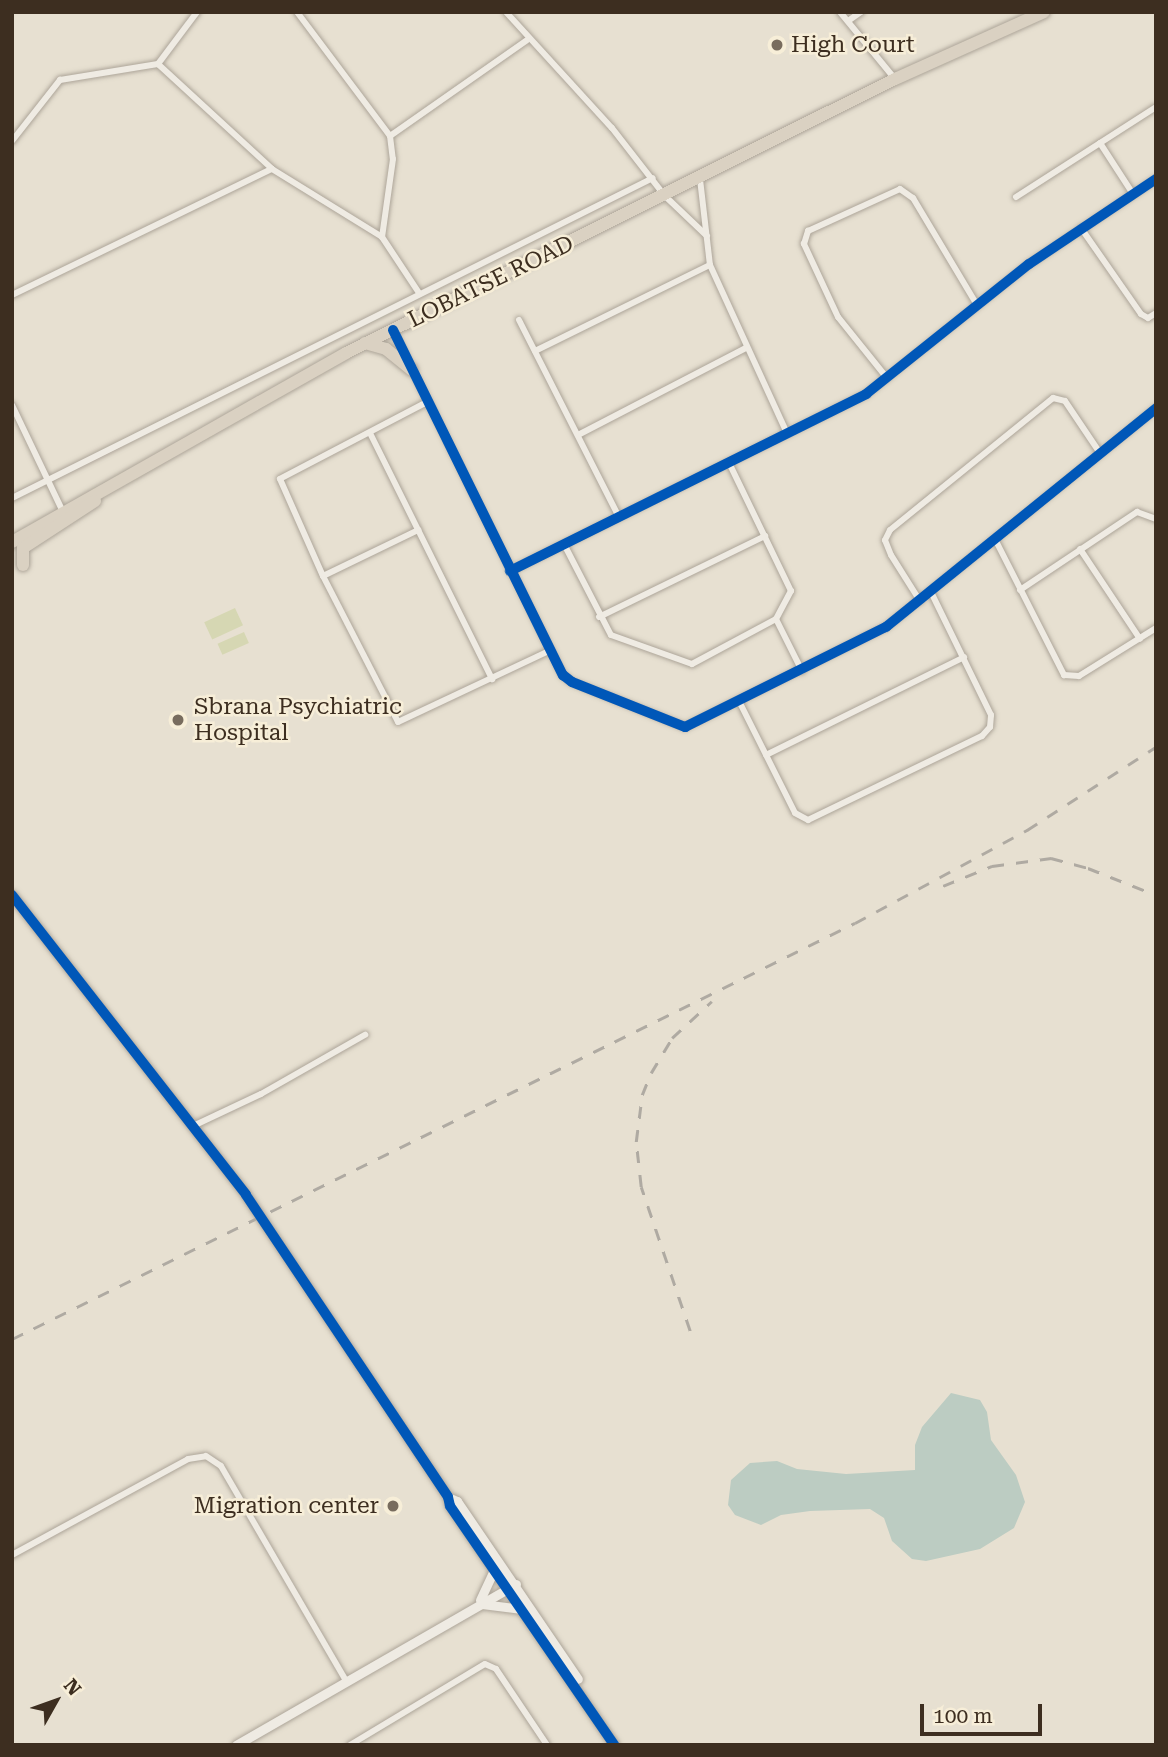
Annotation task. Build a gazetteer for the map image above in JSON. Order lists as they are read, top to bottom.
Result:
{
  "streets": {
    "highway": ["LOBATSE ROAD"]
  },
  "places": ["High Court", "Sbrana Psychiatric Hospital", "Migration center"],
  "scale_bar": "100 m",
  "north": "top right"
}
